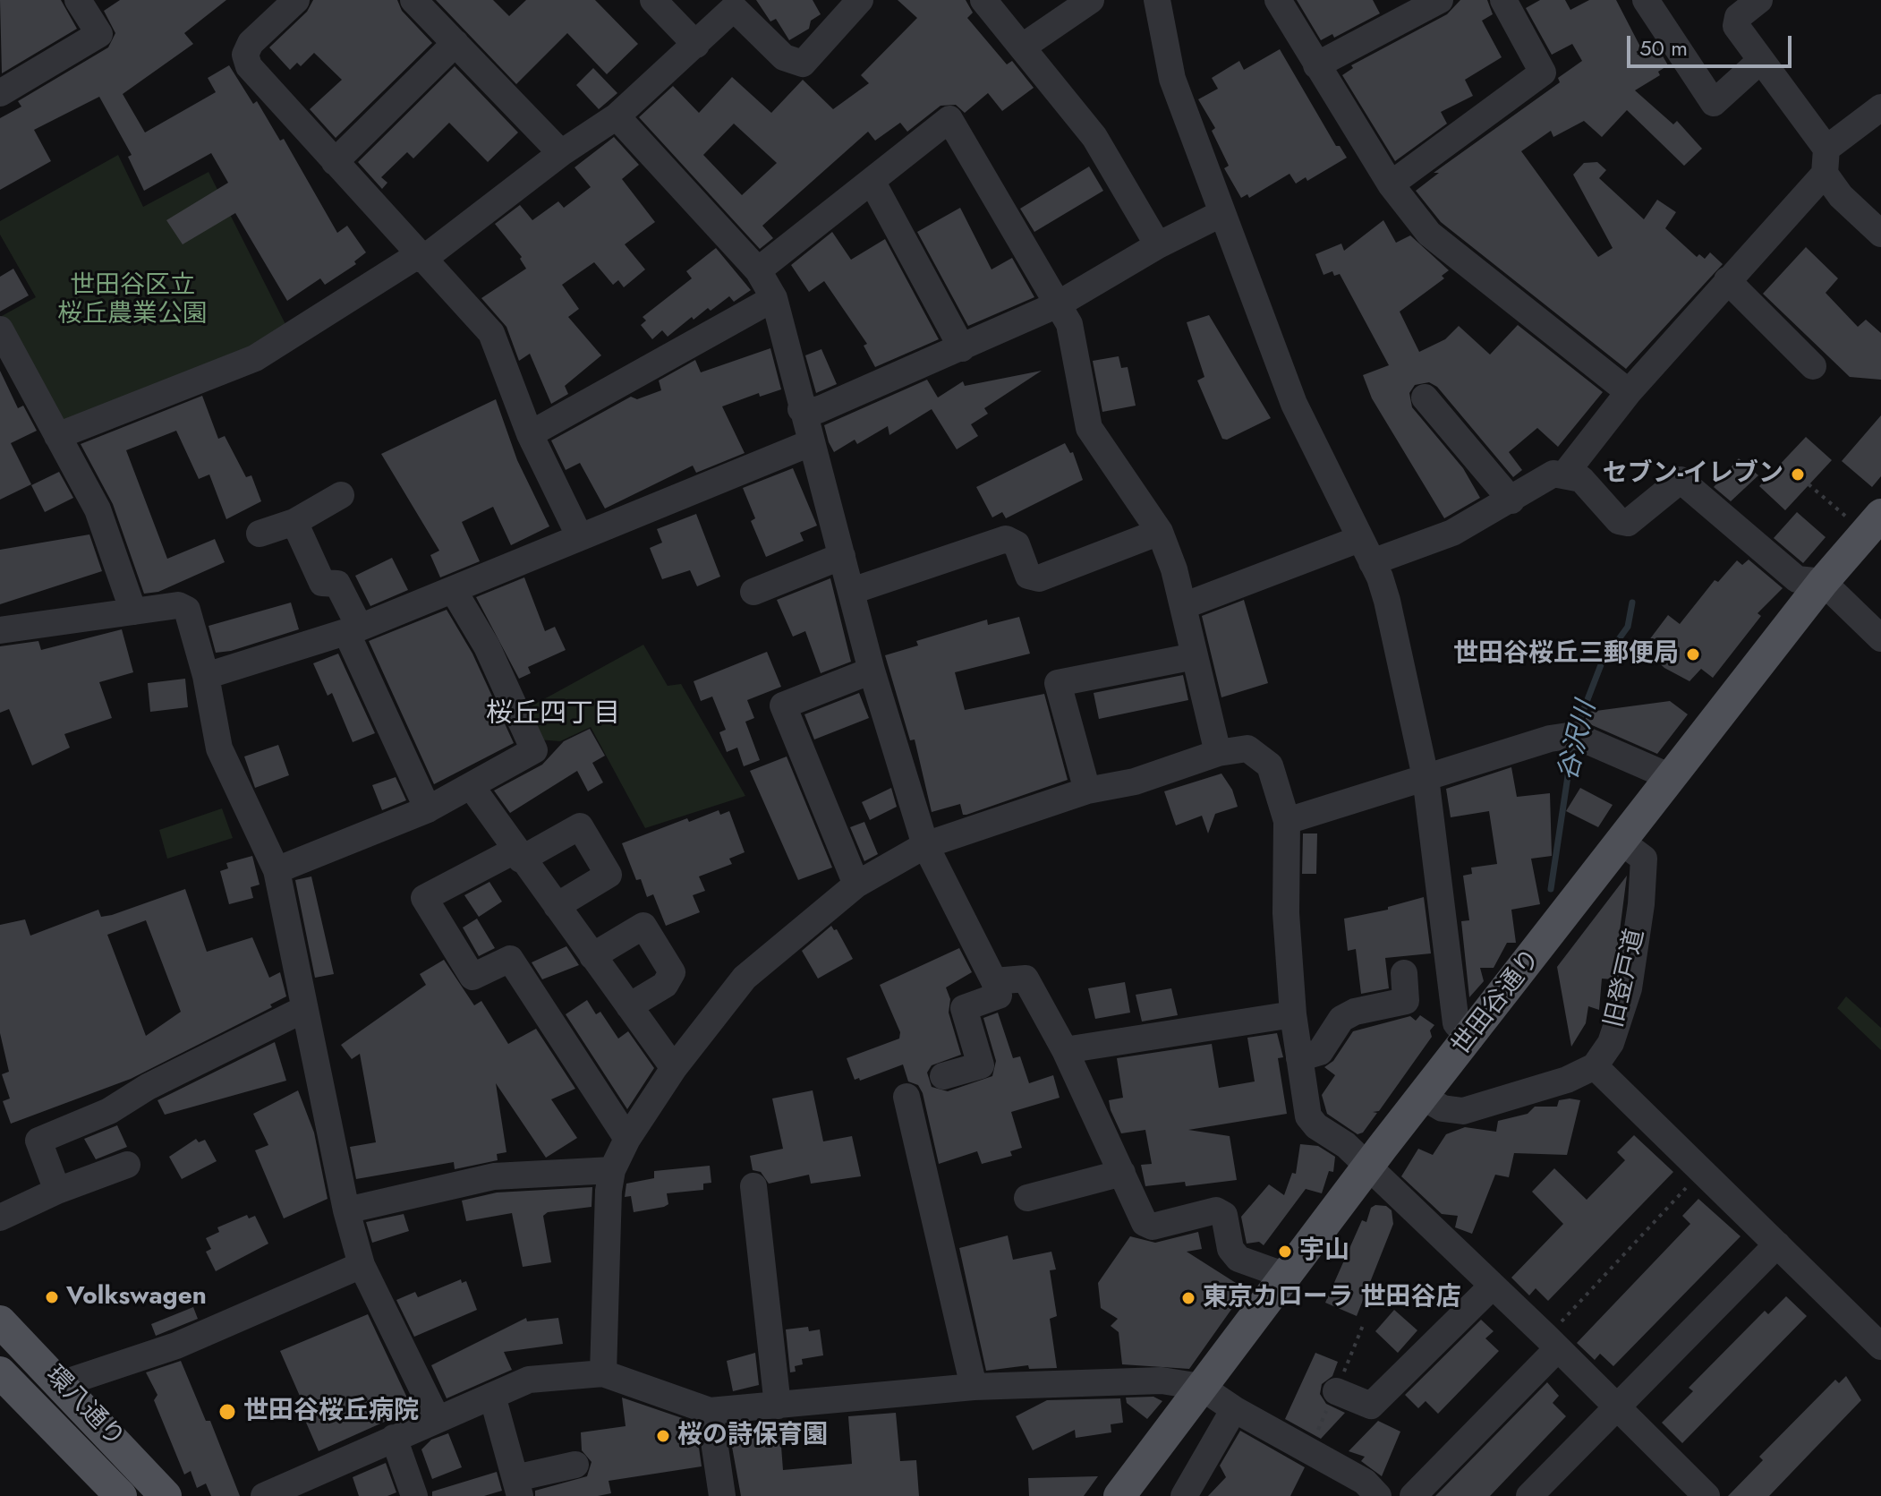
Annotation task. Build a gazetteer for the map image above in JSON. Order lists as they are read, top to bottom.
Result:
{
  "streets": {
    "main road": ["世田谷通り", "環八通り"],
    "street": ["旧登戸道"]
  },
  "crossings": [
    ["旧登戸道", "世田谷通り"]
  ],
  "districts": ["桜丘四丁目"],
  "water": ["谷沢川"],
  "parks": ["世田谷区立 桜丘農業公園"],
  "places": [
    "セブン-イレブン",
    "世田谷桜丘三郵便局",
    "宇山",
    "Volkswagen",
    "東京カローラ 世田谷店",
    "世田谷桜丘病院",
    "桜の詩保育園"
  ],
  "scale_bar": "50 m"
}
